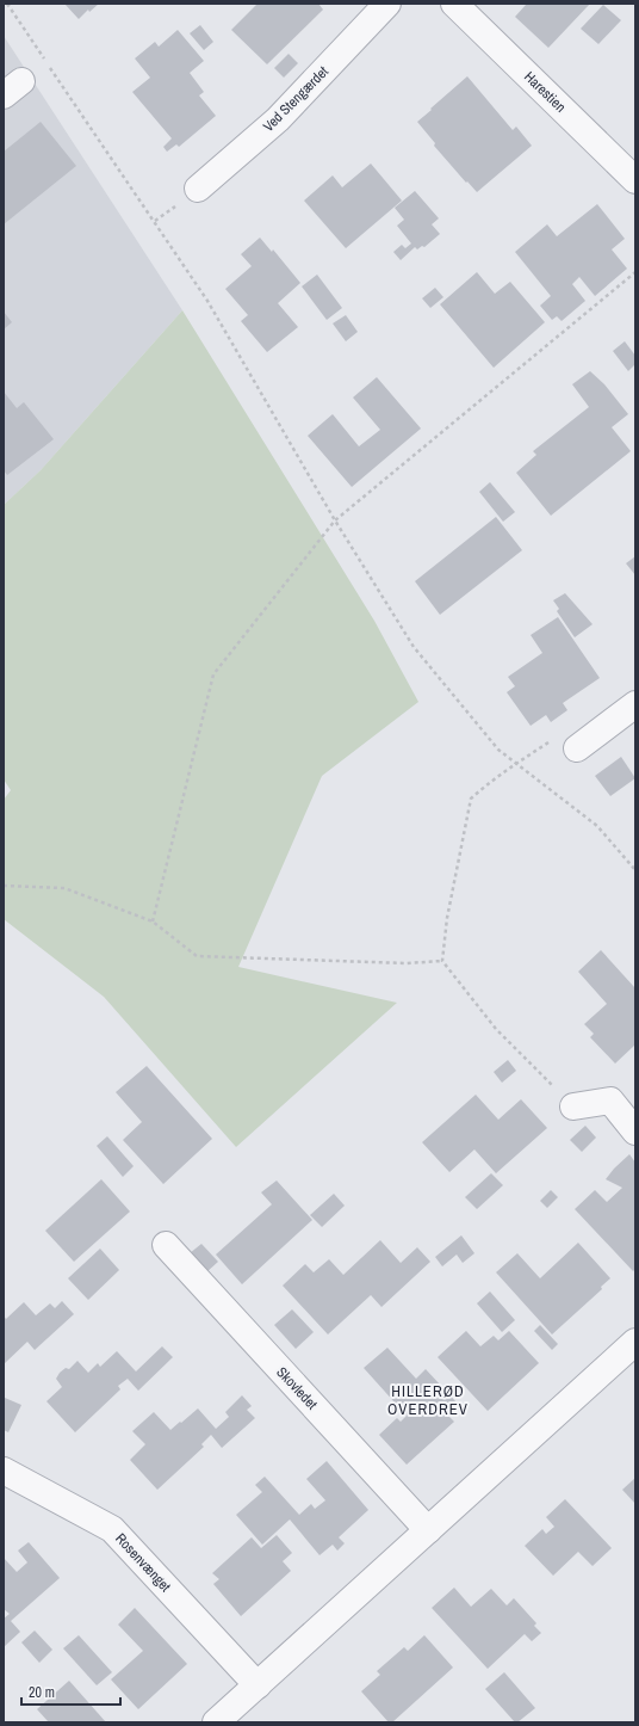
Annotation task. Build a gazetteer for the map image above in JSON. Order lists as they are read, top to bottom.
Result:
{
  "streets": {
    "street": [
      "Harestien",
      "Ved Stengærdet",
      "Skovledet",
      "Rosenvænget"
    ]
  },
  "districts": ["HILLERØD OVERDREV"],
  "scale_bar": "20 m"
}
